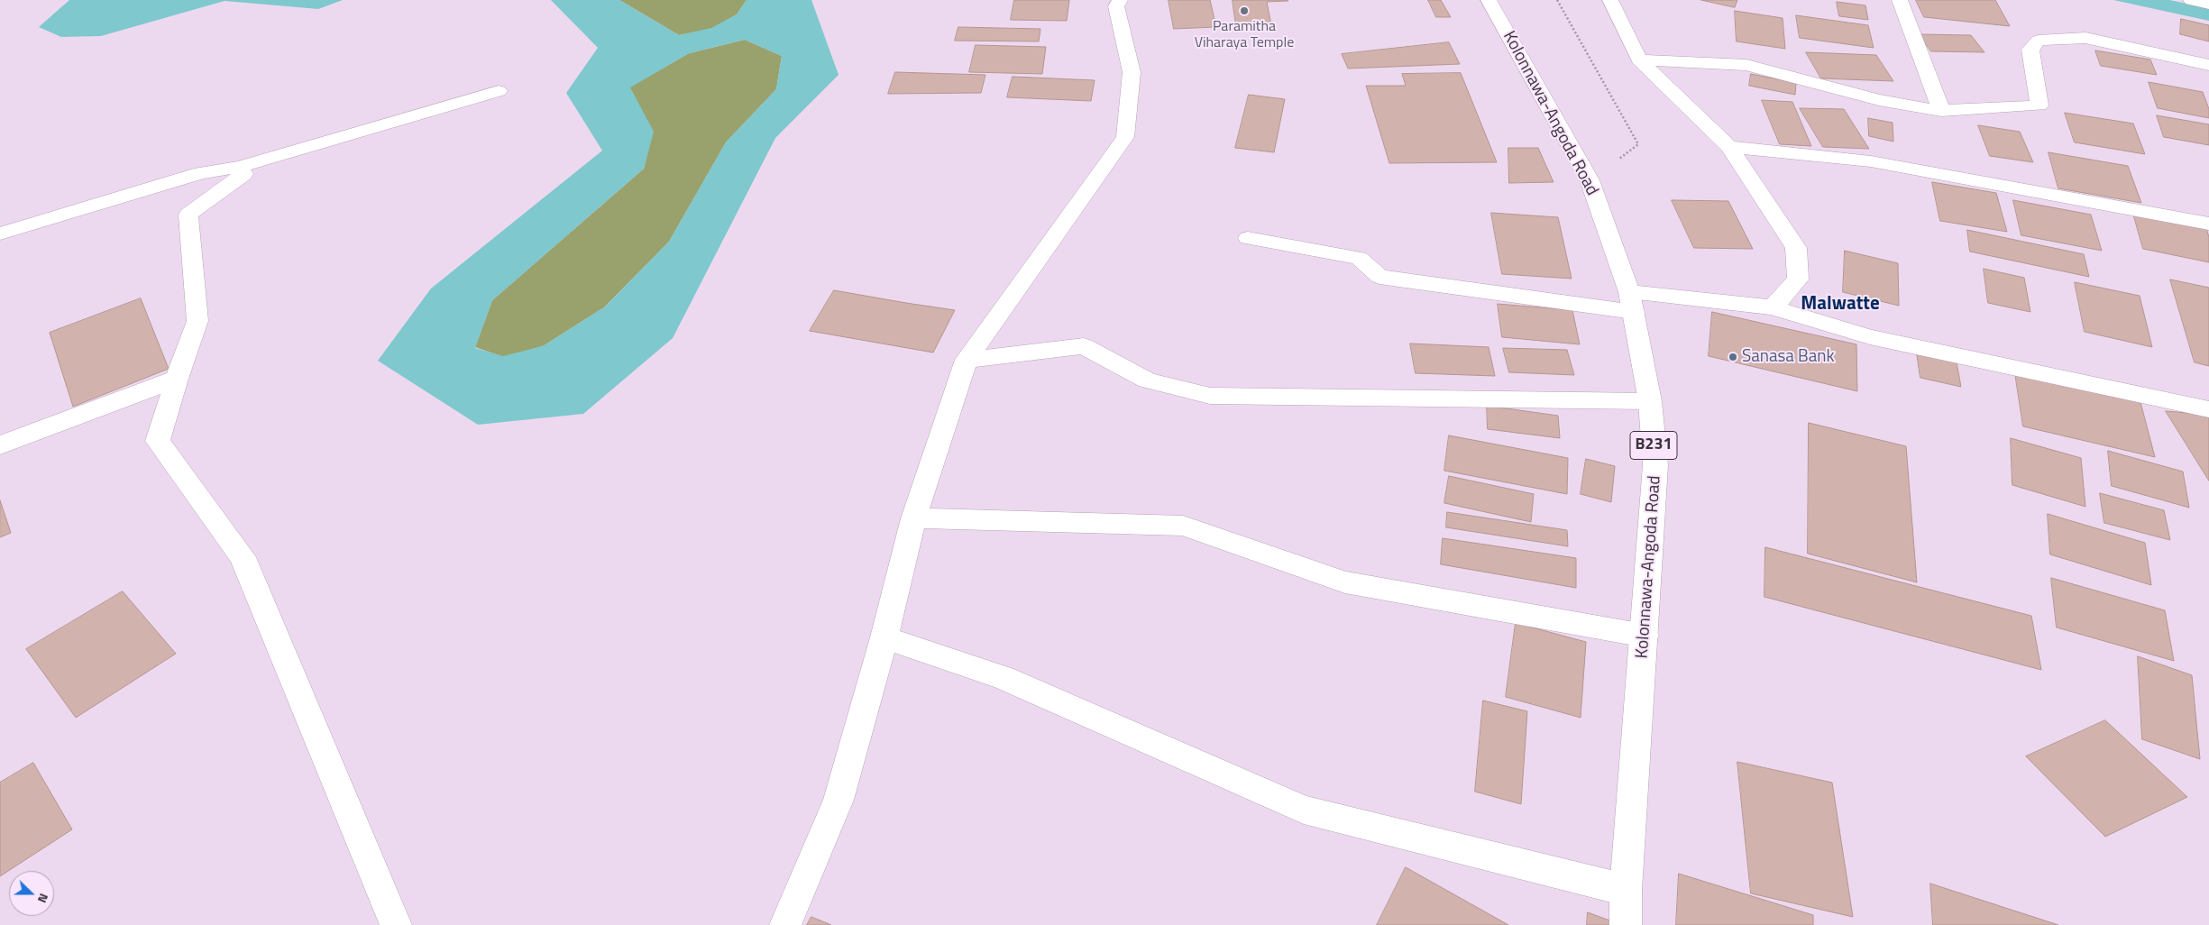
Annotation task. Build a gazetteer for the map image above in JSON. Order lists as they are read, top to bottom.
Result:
{
  "streets": {
    "street": ["Kolonnawa-Angoda Road", "B231"]
  },
  "districts": ["Malwatte"],
  "places": ["Paramitha Viharaya Temple", "Sanasa Bank"],
  "north": "right"
}
